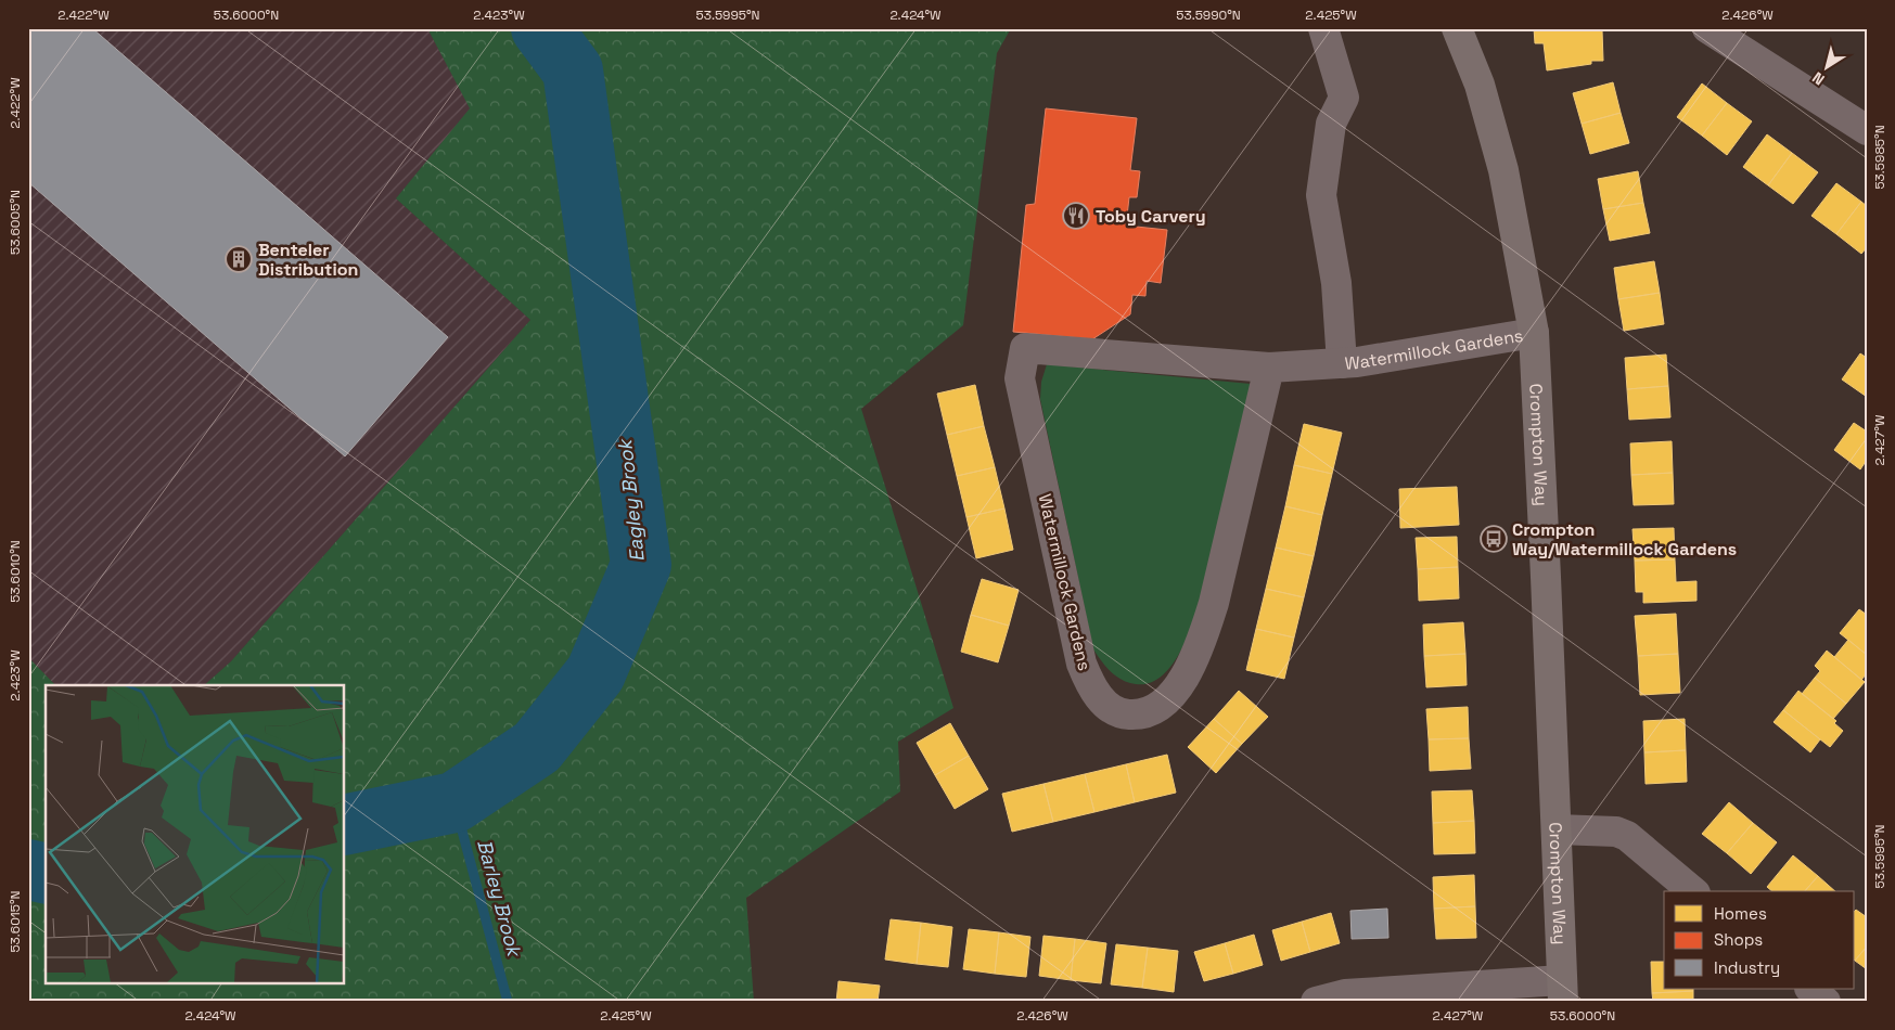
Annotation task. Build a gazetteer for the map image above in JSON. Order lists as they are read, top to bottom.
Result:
{
  "streets": {
    "highway": ["Crompton Way"],
    "street": ["Watermillock Gardens"]
  },
  "crossings": [
    ["Watermillock Gardens", "Crompton Way"]
  ],
  "water": ["Eagley Brook", "Barley Brook"],
  "places": {
    "restaurant": ["Toby Carvery"],
    "building": ["Benteler Distribution"],
    "bus stop": ["Crompton Way/Watermillock Gardens"]
  },
  "legend": ["Homes", "Shops", "Industry"],
  "north": "bottom left",
  "coordinates": [
    "2.422°W",
    "53.6000°N",
    "2.423°W",
    "53.5995°N",
    "2.424°W",
    "53.5990°N",
    "2.425°W",
    "2.426°W",
    "53.5985°N",
    "53.6005°N",
    "2.427°W",
    "53.6010°N",
    "53.6015°N"
  ]
}
